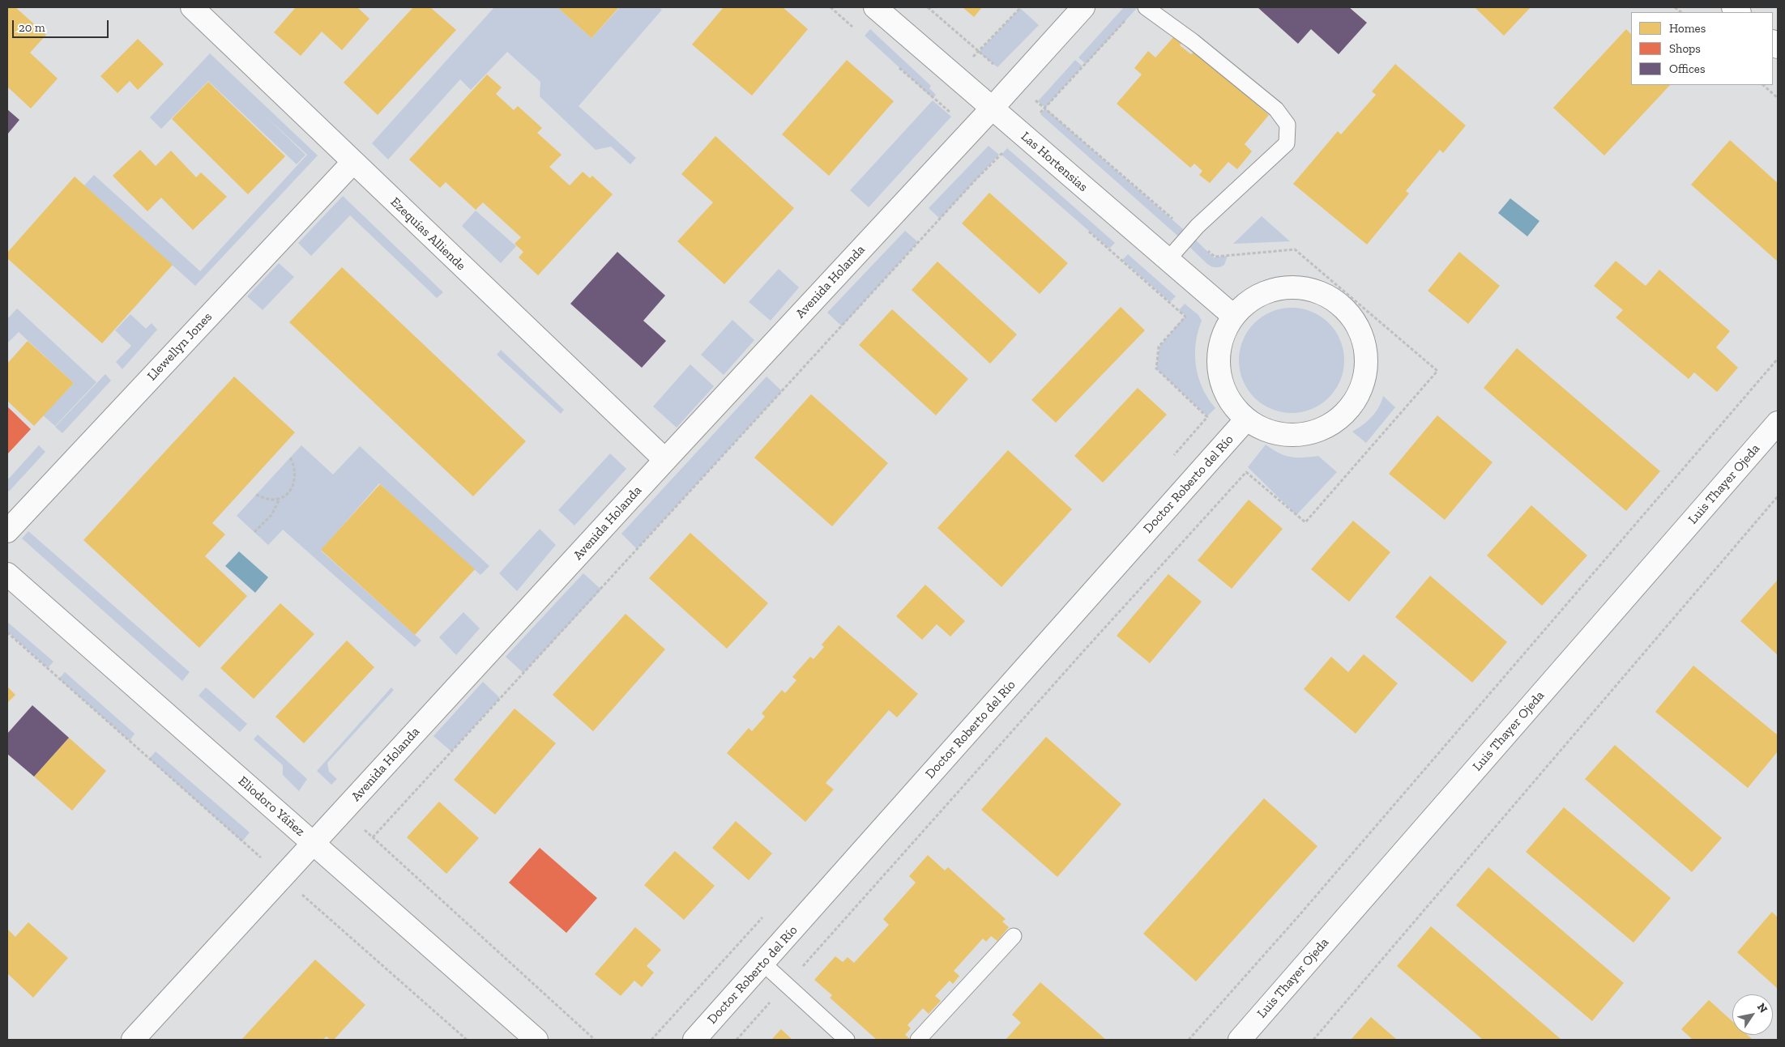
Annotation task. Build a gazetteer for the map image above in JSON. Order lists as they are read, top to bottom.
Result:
{
  "streets": {
    "street": [
      "Las Hortensias",
      "Ezequías Alliende",
      "Avenida Holanda",
      "Llewellyn Jones",
      "Doctor Roberto del Río",
      "Luis Thayer Ojeda",
      "Eliodoro Yáñez"
    ]
  },
  "crossings": [
    ["Las Hortensias", "Avenida Holanda"],
    ["Ezequías Alliende", "Avenida Holanda"],
    ["Ezequías Alliende", "Llewellyn Jones"],
    ["Avenida Holanda", "Eliodoro Yáñez"]
  ],
  "legend": ["Homes", "Shops", "Offices"],
  "scale_bar": "20 m",
  "north": "top right"
}
